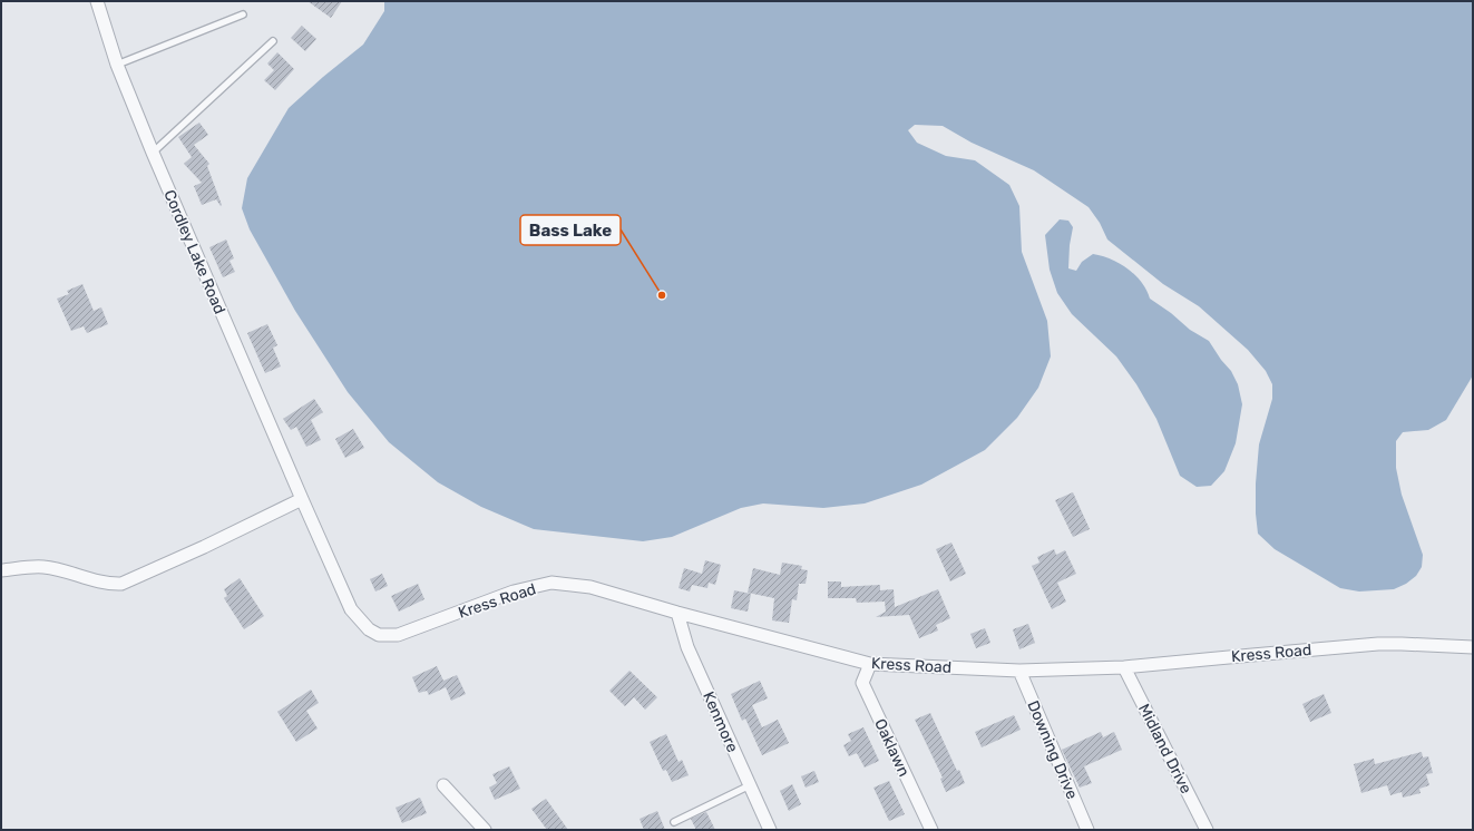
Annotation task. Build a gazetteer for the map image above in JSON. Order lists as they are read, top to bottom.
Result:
{
  "streets": {
    "street": [
      "Cordley Lake Road",
      "Kress Road",
      "Kenmore",
      "Oaklawn",
      "Midland Drive",
      "Downing Drive"
    ]
  },
  "crossings": [
    ["Cordley Lake Road", "Kress Road"],
    ["Kress Road", "Kenmore"],
    ["Kress Road", "Oaklawn"],
    ["Kress Road", "Midland Drive"],
    ["Kress Road", "Downing Drive"]
  ],
  "places": ["Bass Lake"]
}
